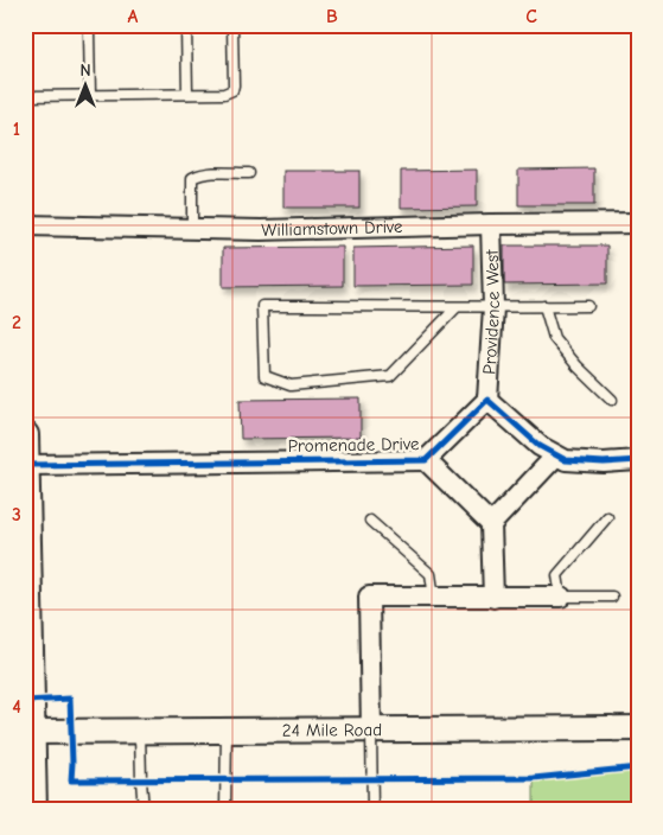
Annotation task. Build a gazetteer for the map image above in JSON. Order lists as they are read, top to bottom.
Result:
{
  "streets": {
    "street": [
      "Williamstown Drive",
      "Providence West",
      "Promenade Drive",
      "24 Mile Road"
    ]
  },
  "crossings": [
    ["Williamstown Drive", "Providence West"],
    ["Providence West", "Promenade Drive"]
  ],
  "north": "top",
  "grid": {
    "columns": ["A", "B", "C"],
    "rows": [
      "1",
      "2",
      "3",
      "4"
    ]
  }
}
